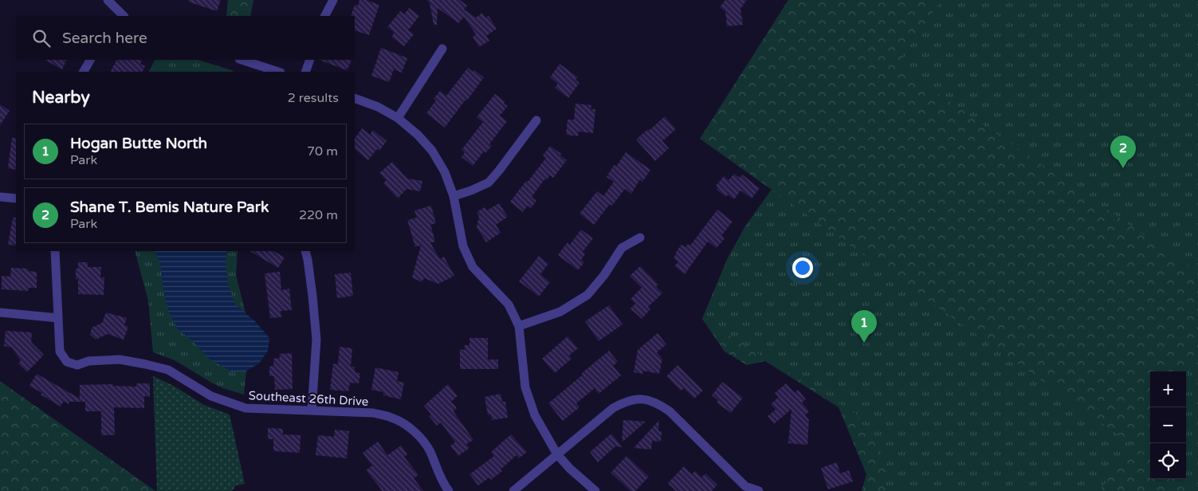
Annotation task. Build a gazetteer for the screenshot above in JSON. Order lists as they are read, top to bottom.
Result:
{
  "streets": {
    "street": ["Southeast 26th Drive"]
  },
  "page": {
    "search": "Search here",
    "heading": ["Nearby", "2 results"],
    "list": [
      {
        "mark": "1",
        "name": "Hogan Butte North",
        "note": "Park",
        "value": "70 m"
      },
      {
        "mark": "2",
        "name": "Shane T. Bemis Nature Park",
        "note": "Park",
        "value": "220 m"
      }
    ],
    "pins": ["2", "1"],
    "map_buttons": ["+", "−"]
  }
}
